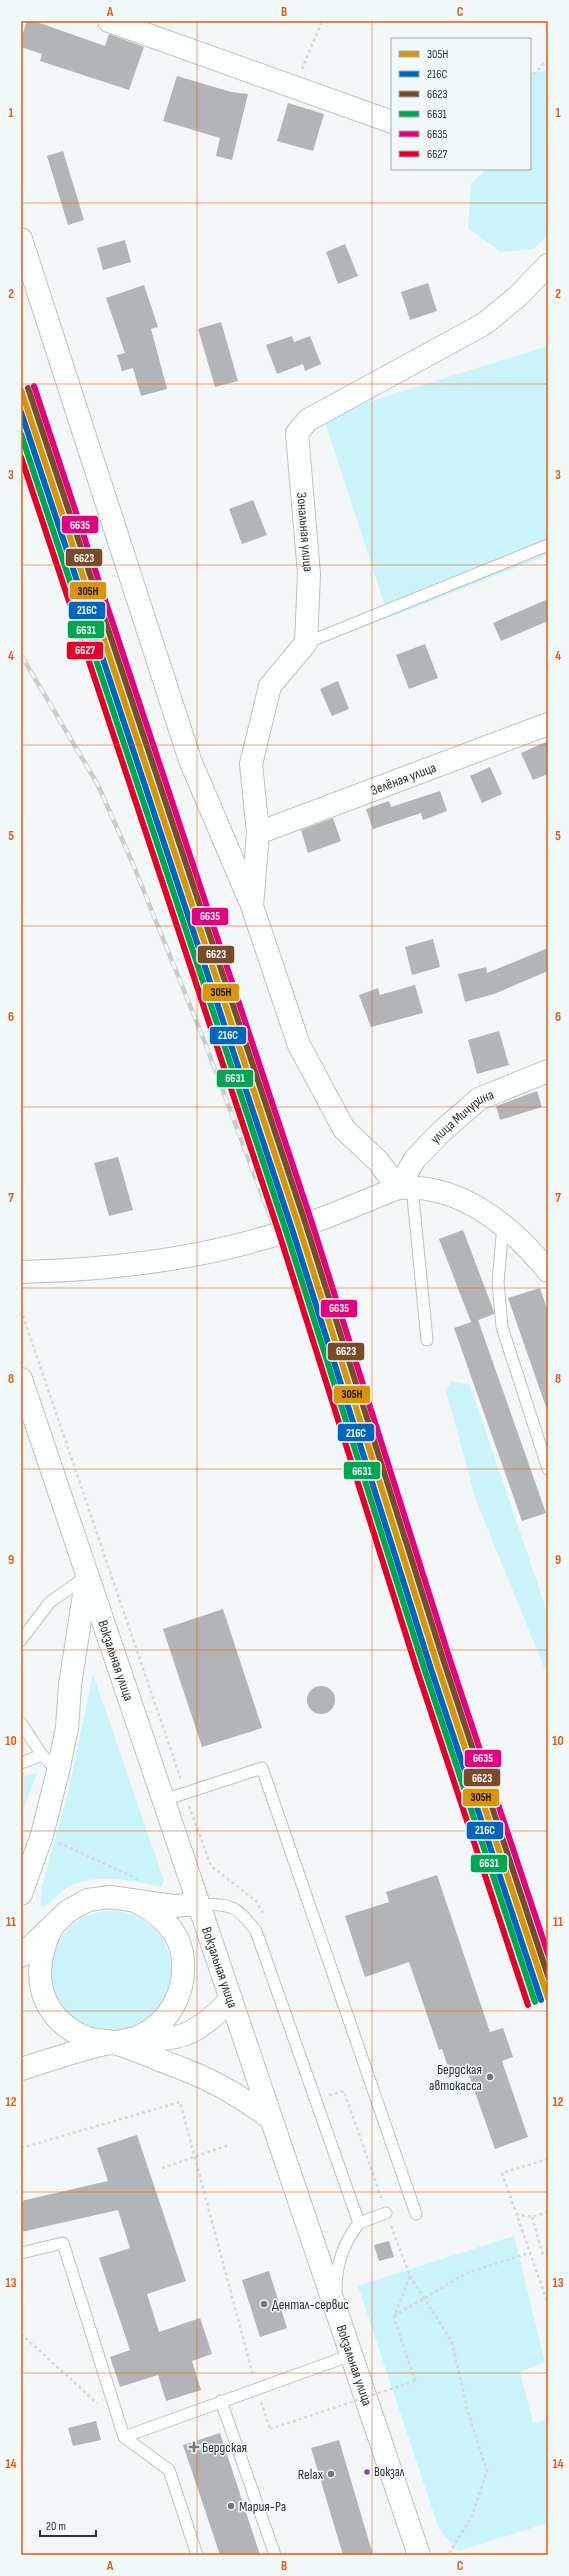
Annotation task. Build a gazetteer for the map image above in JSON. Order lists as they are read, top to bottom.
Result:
{
  "streets": {
    "main road": [
      "Зональная улица",
      "Зелёная улица",
      "улица Мичурина",
      "Вокзальная улица"
    ]
  },
  "places": {
    "other": [
      "Бердская автокасса",
      "Дентал-сервис",
      "Вокзал",
      "Relax",
      "Мария-Ра"
    ],
    "health": ["Бердская"]
  },
  "lines": [
    "transit line 6635",
    "transit line 6623",
    "transit line 305Н",
    "transit line 216С",
    "transit line 6631",
    "transit line 6627"
  ],
  "legend": [
    "305Н",
    "216С",
    "6623",
    "6631",
    "6635",
    "6627"
  ],
  "scale_bar": "20 m",
  "grid": {
    "columns": ["A", "B", "C"],
    "rows": [
      "1",
      "2",
      "3",
      "4",
      "5",
      "6",
      "7",
      "8",
      "9",
      "10",
      "11",
      "12",
      "13",
      "14"
    ]
  }
}
